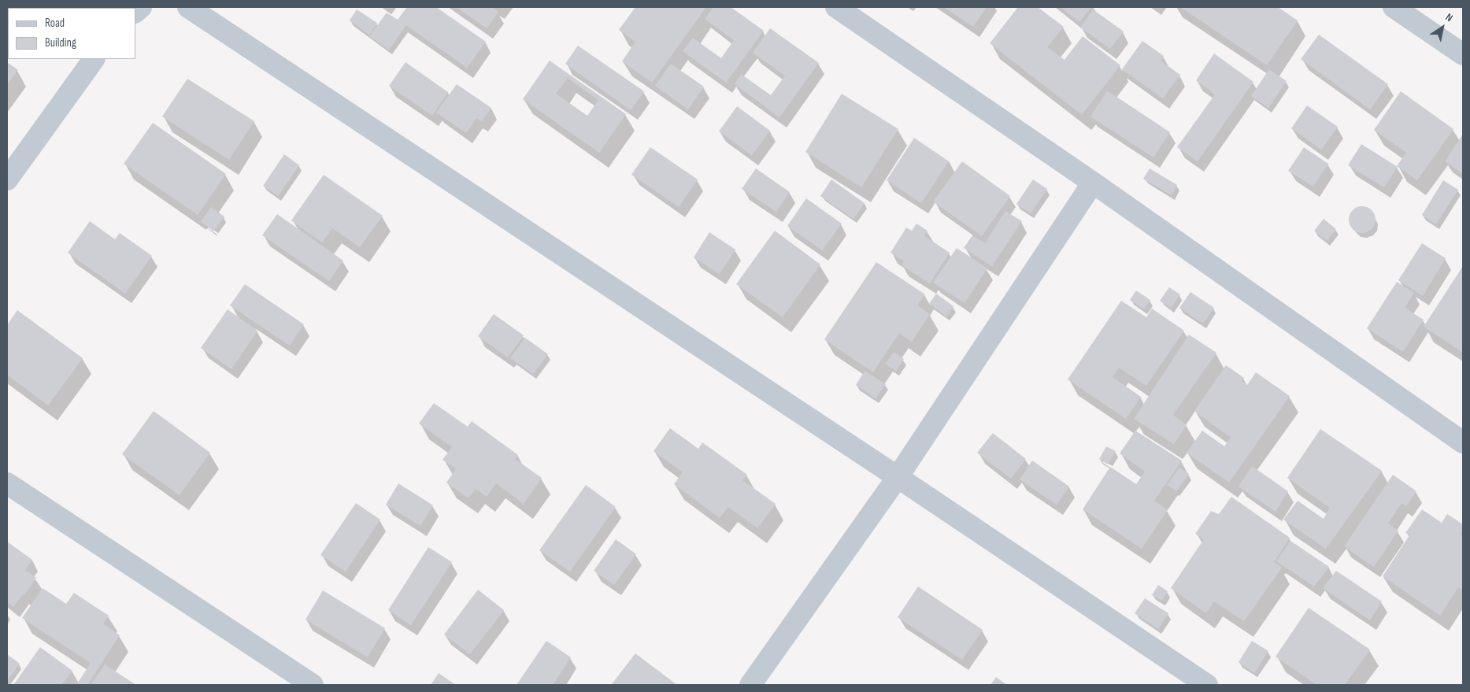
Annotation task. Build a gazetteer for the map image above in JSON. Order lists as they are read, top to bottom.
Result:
{
  "legend": ["Road", "Building"],
  "north": "top right"
}
